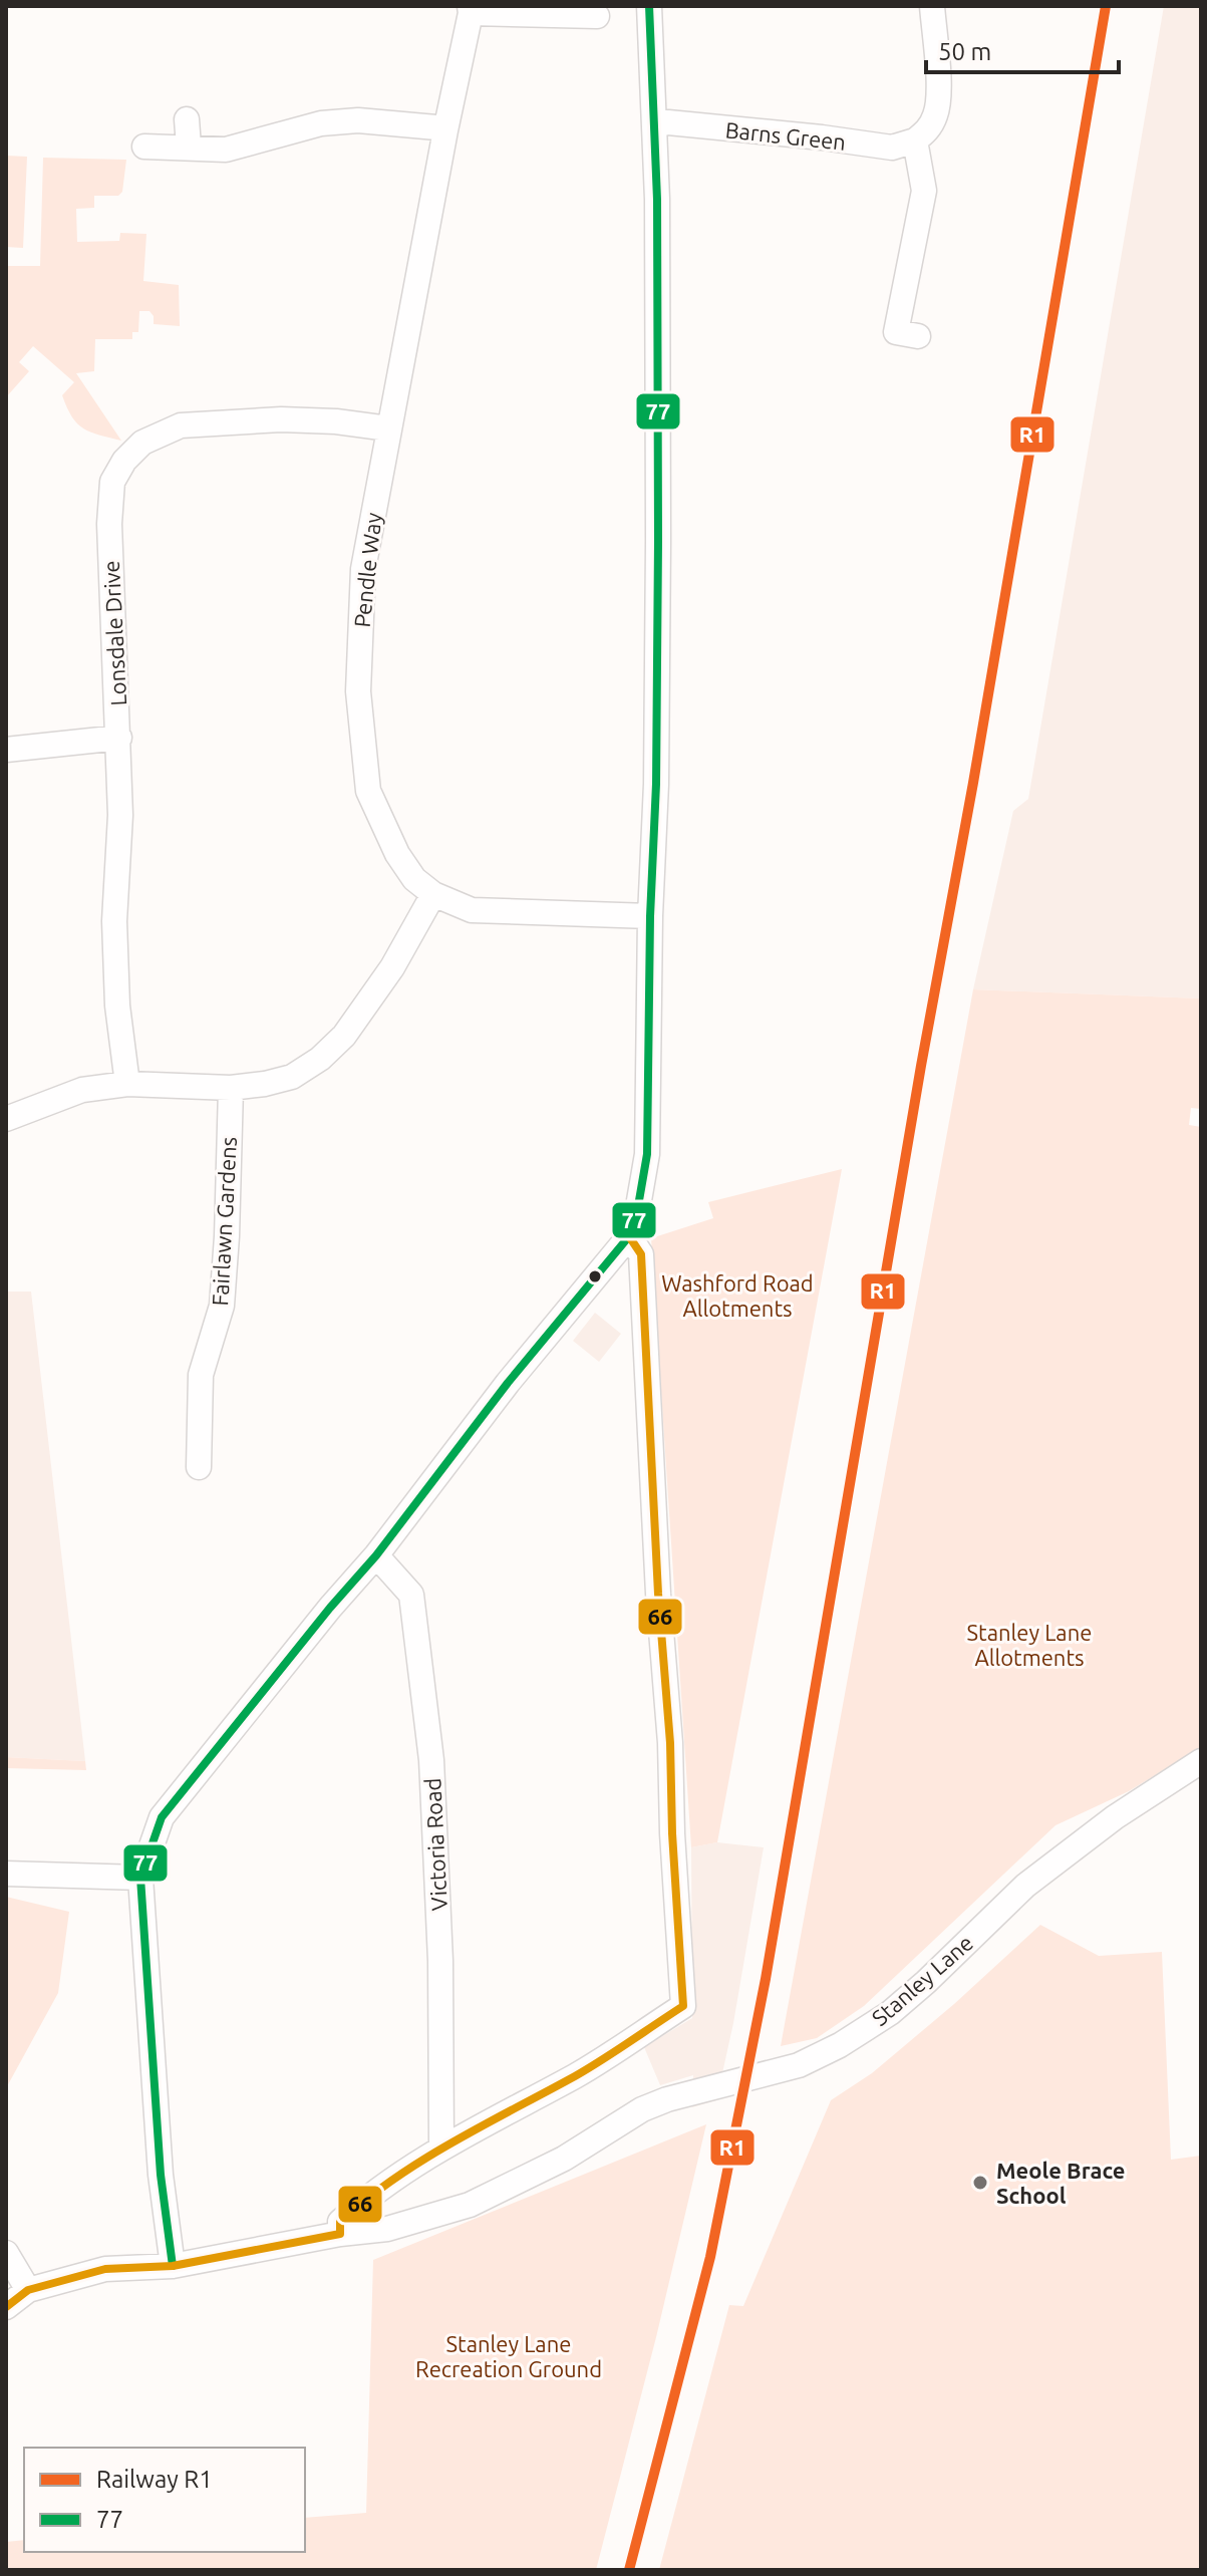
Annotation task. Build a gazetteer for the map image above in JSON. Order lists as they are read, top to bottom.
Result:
{
  "streets": {
    "street": [
      "Barns Green",
      "Pendle Way",
      "Lonsdale Drive",
      "Fairlawn Gardens",
      "Victoria Road",
      "Stanley Lane"
    ]
  },
  "crossings": [
    ["Pendle Way", "Lonsdale Drive"]
  ],
  "parks": ["Washford Road Allotments", "Stanley Lane Allotments", "Stanley Lane Recreation Ground"],
  "places": ["Meole Brace School"],
  "lines": ["rail line R1", "transit line 77", "transit line 66"],
  "legend": ["Railway R1", "77"],
  "scale_bar": "50 m"
}
